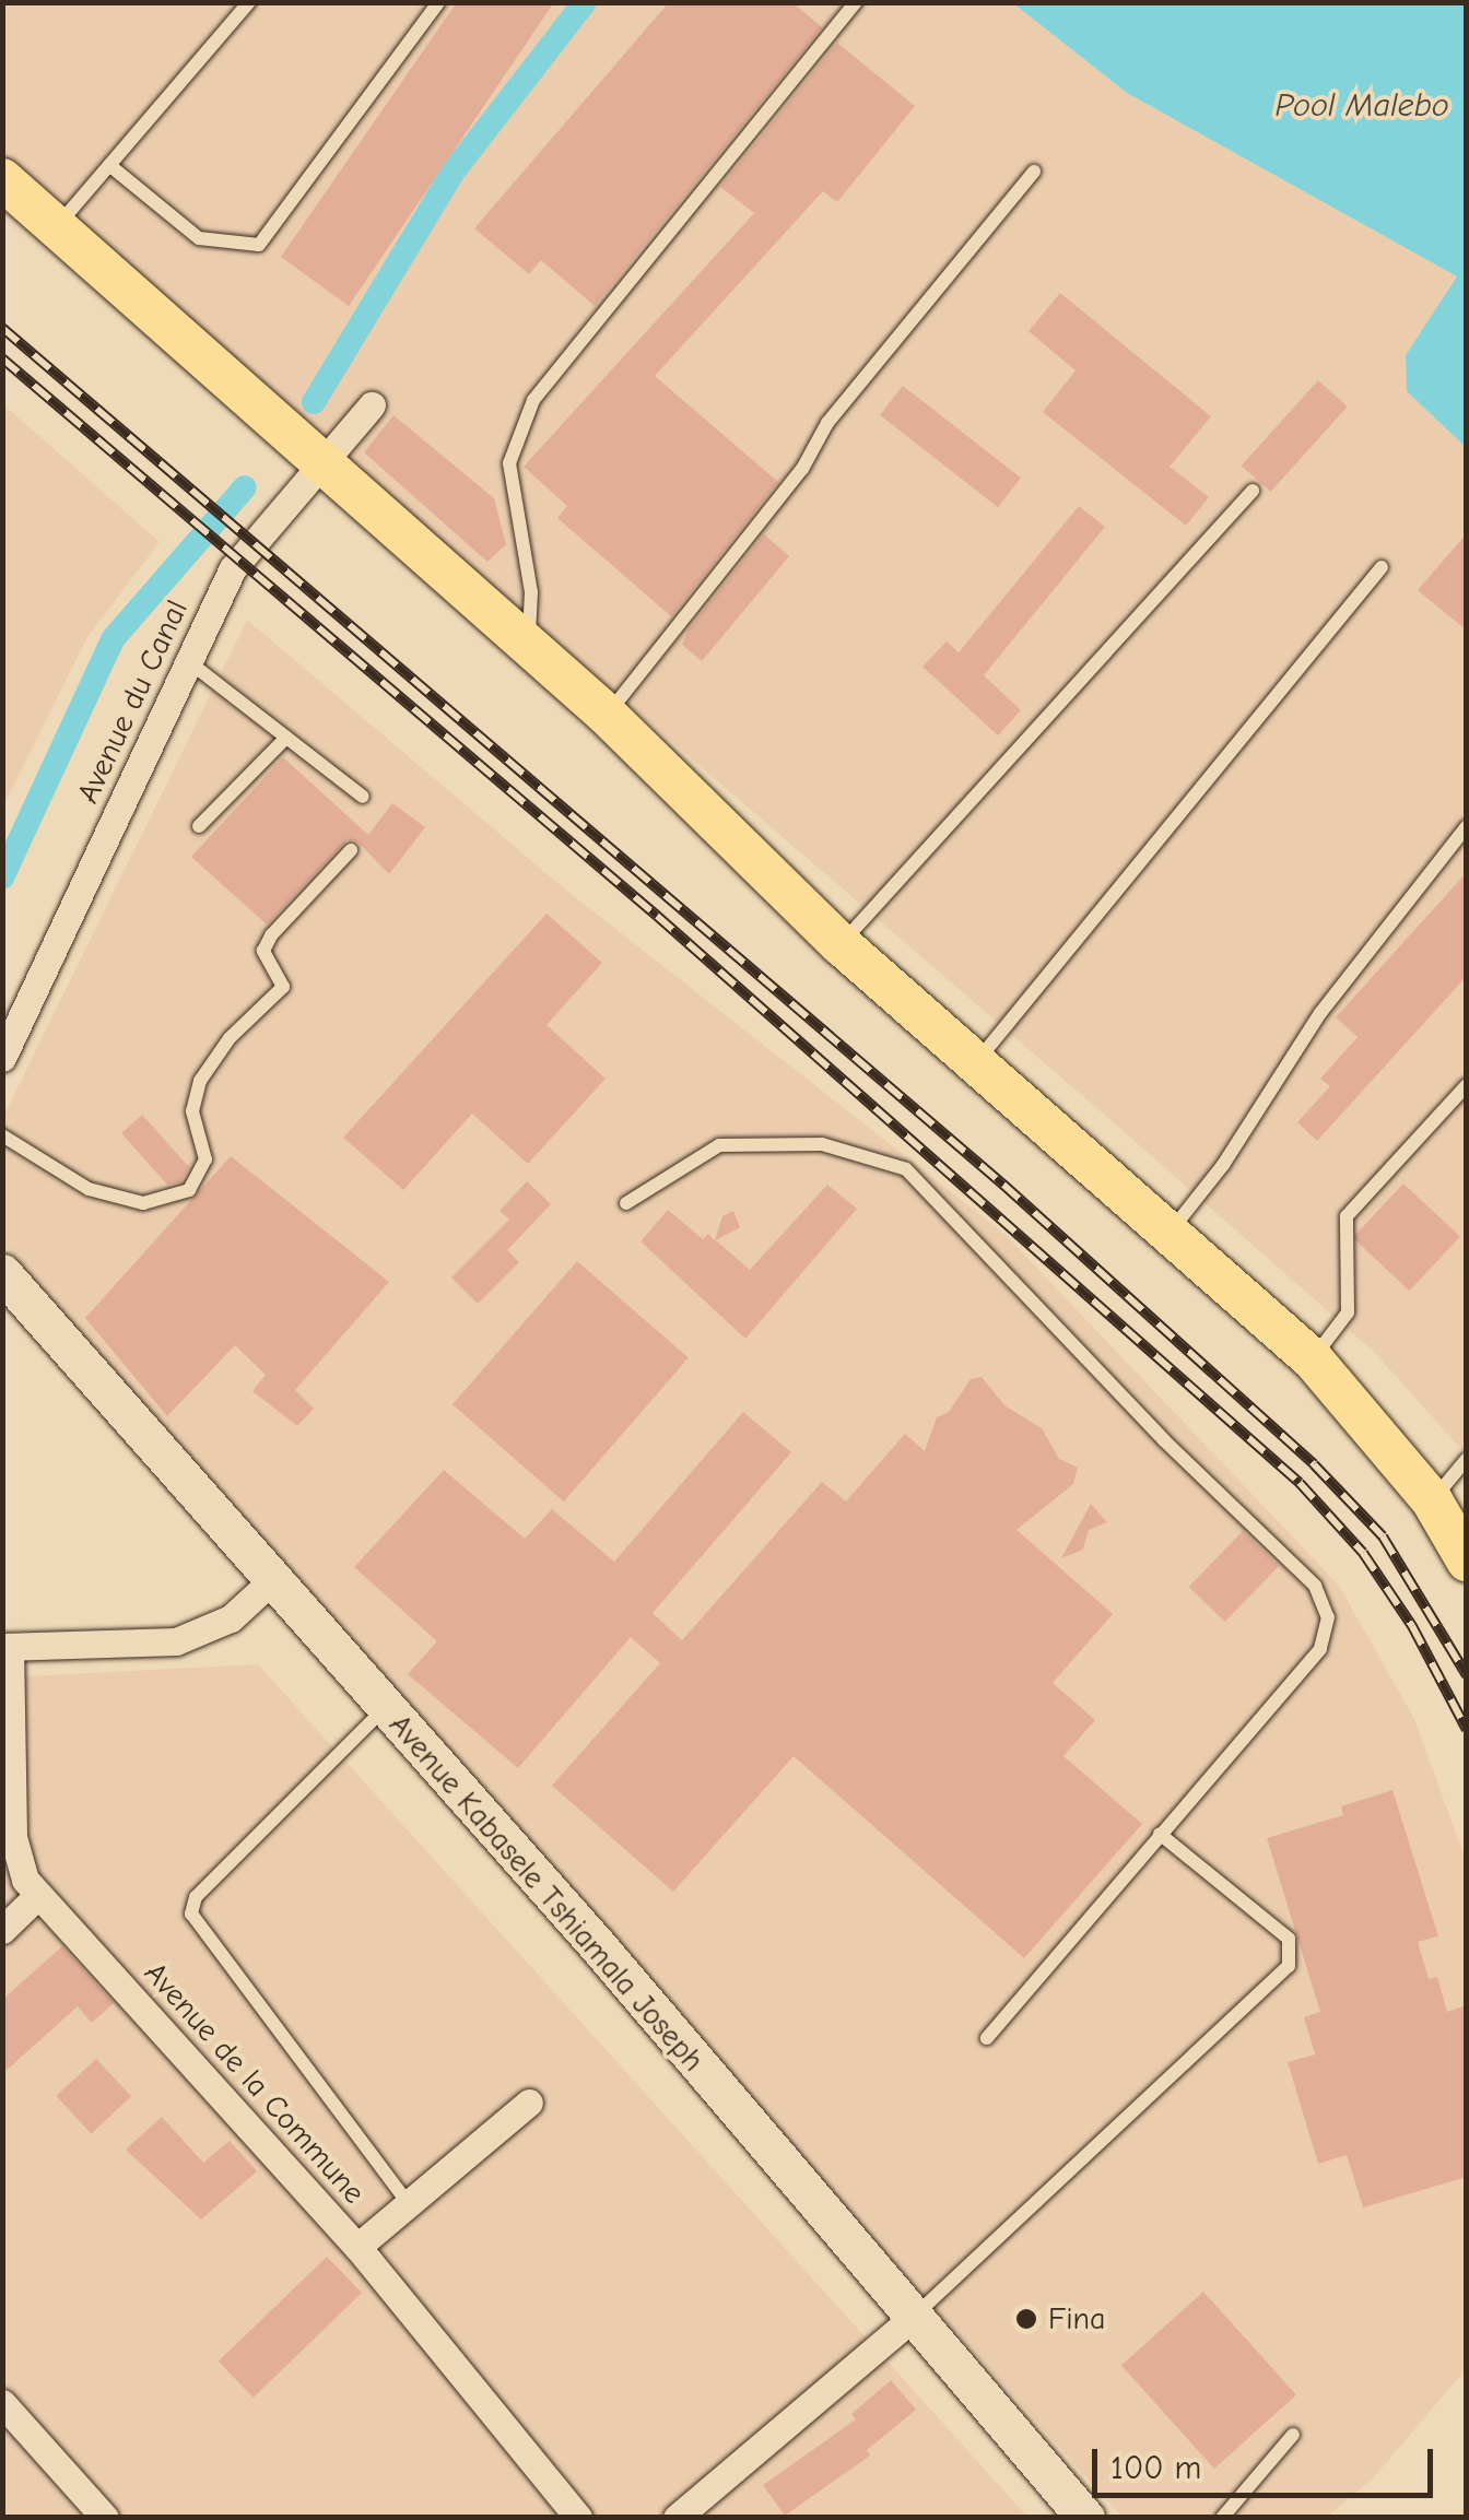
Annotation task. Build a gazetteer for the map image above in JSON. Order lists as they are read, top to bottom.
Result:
{
  "streets": {
    "main road": ["Avenue Kabasele Tshiamala Joseph"],
    "street": ["Avenue du Canal", "Avenue de la Commune"]
  },
  "water": ["Pool Malebo"],
  "places": ["Fina"],
  "scale_bar": "100 m"
}
